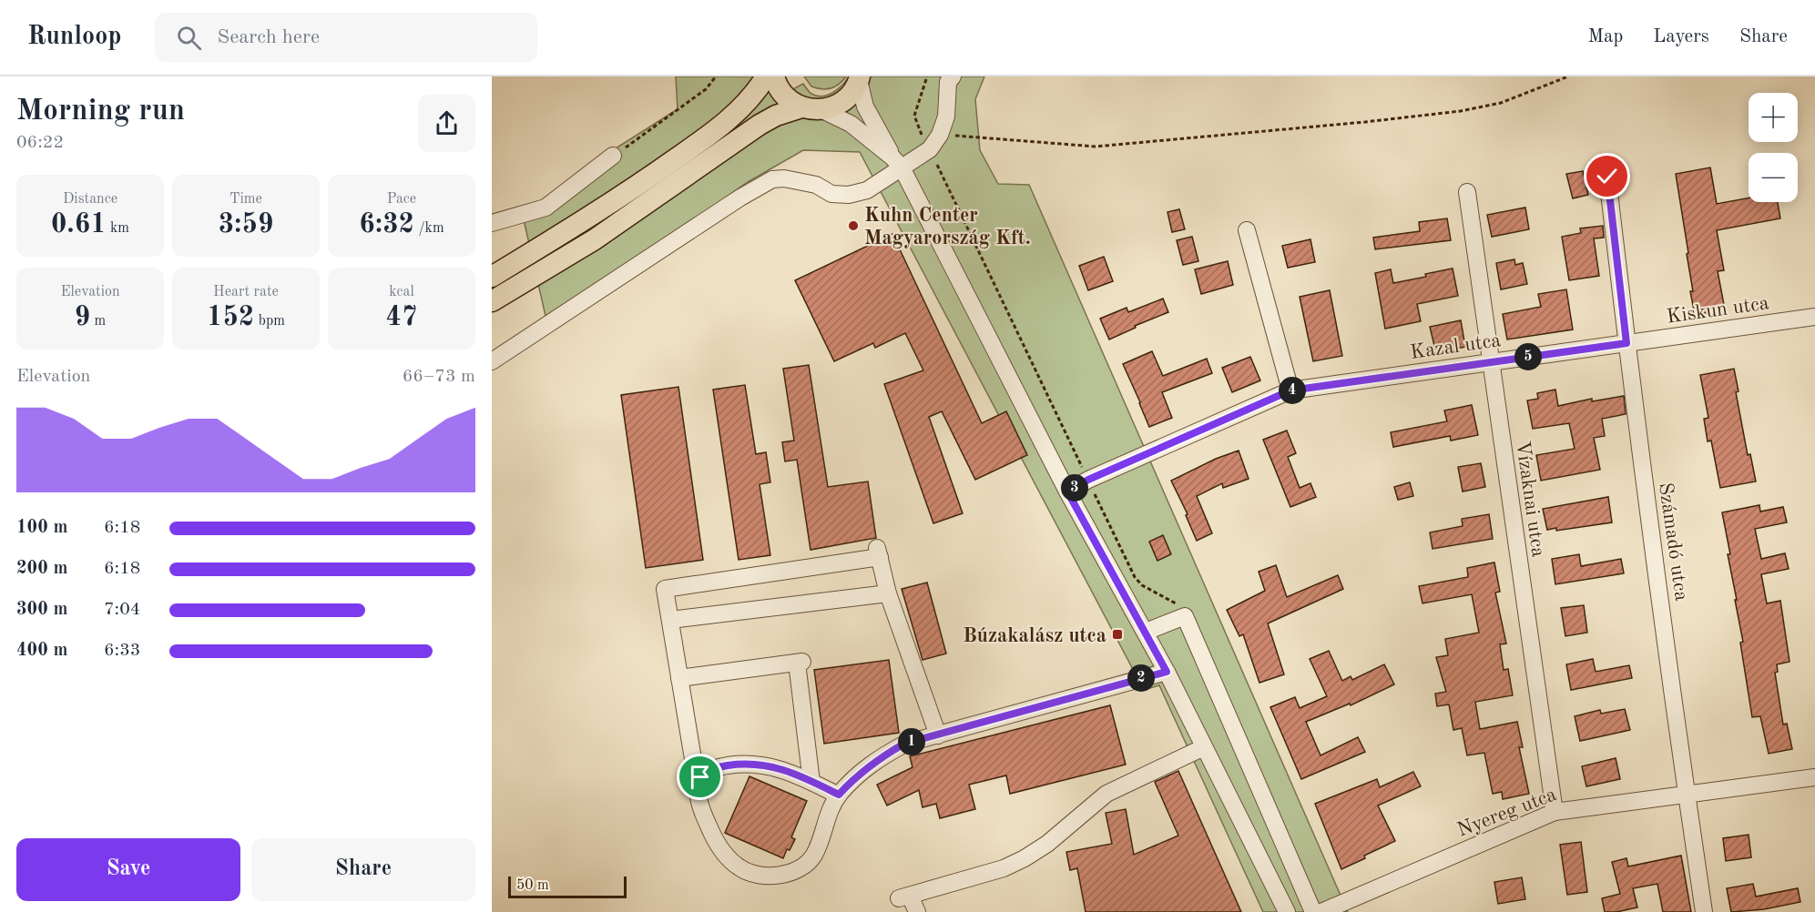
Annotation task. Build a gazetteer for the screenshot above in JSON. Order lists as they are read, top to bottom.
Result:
{
  "streets": {
    "street": [
      "Kiskun utca",
      "Kazal utca",
      "Vízaknai utca",
      "Számadó utca",
      "Nyereg utca"
    ]
  },
  "crossings": [
    ["Kiskun utca", "Kazal utca"],
    ["Kiskun utca", "Számadó utca"],
    ["Kazal utca", "Vízaknai utca"],
    ["Kazal utca", "Számadó utca"],
    ["Vízaknai utca", "Nyereg utca"],
    ["Számadó utca", "Nyereg utca"]
  ],
  "places": {
    "other": ["Kuhn Center Magyarország Kft."],
    "transit": ["Búzakalász utca"]
  },
  "scale_bar": "50 m",
  "page": {
    "header": "Runloop",
    "search": "Search here",
    "nav": ["Map", "Layers", "Share"],
    "heading": ["Morning run", "06:22"],
    "map_buttons": ["+", "−"],
    "stats": [
      ["Distance", "0.61 km"],
      ["Time", "3:59"],
      ["Pace", "6:32 /km"],
      ["Elevation", "9 m"],
      ["Heart rate", "152 bpm"],
      ["kcal", "47"]
    ],
    "pins": [
      "5",
      "4",
      "3",
      "2",
      "1"
    ],
    "chart": ["Elevation", "66–73 m"],
    "list": [
      {
        "name": "100 m",
        "note": "6:18"
      },
      {
        "name": "200 m",
        "note": "6:18"
      },
      {
        "name": "300 m",
        "note": "7:04"
      },
      {
        "name": "400 m",
        "note": "6:33"
      }
    ],
    "buttons": ["Save", "Share"],
    "scale": "50 m"
  }
}
